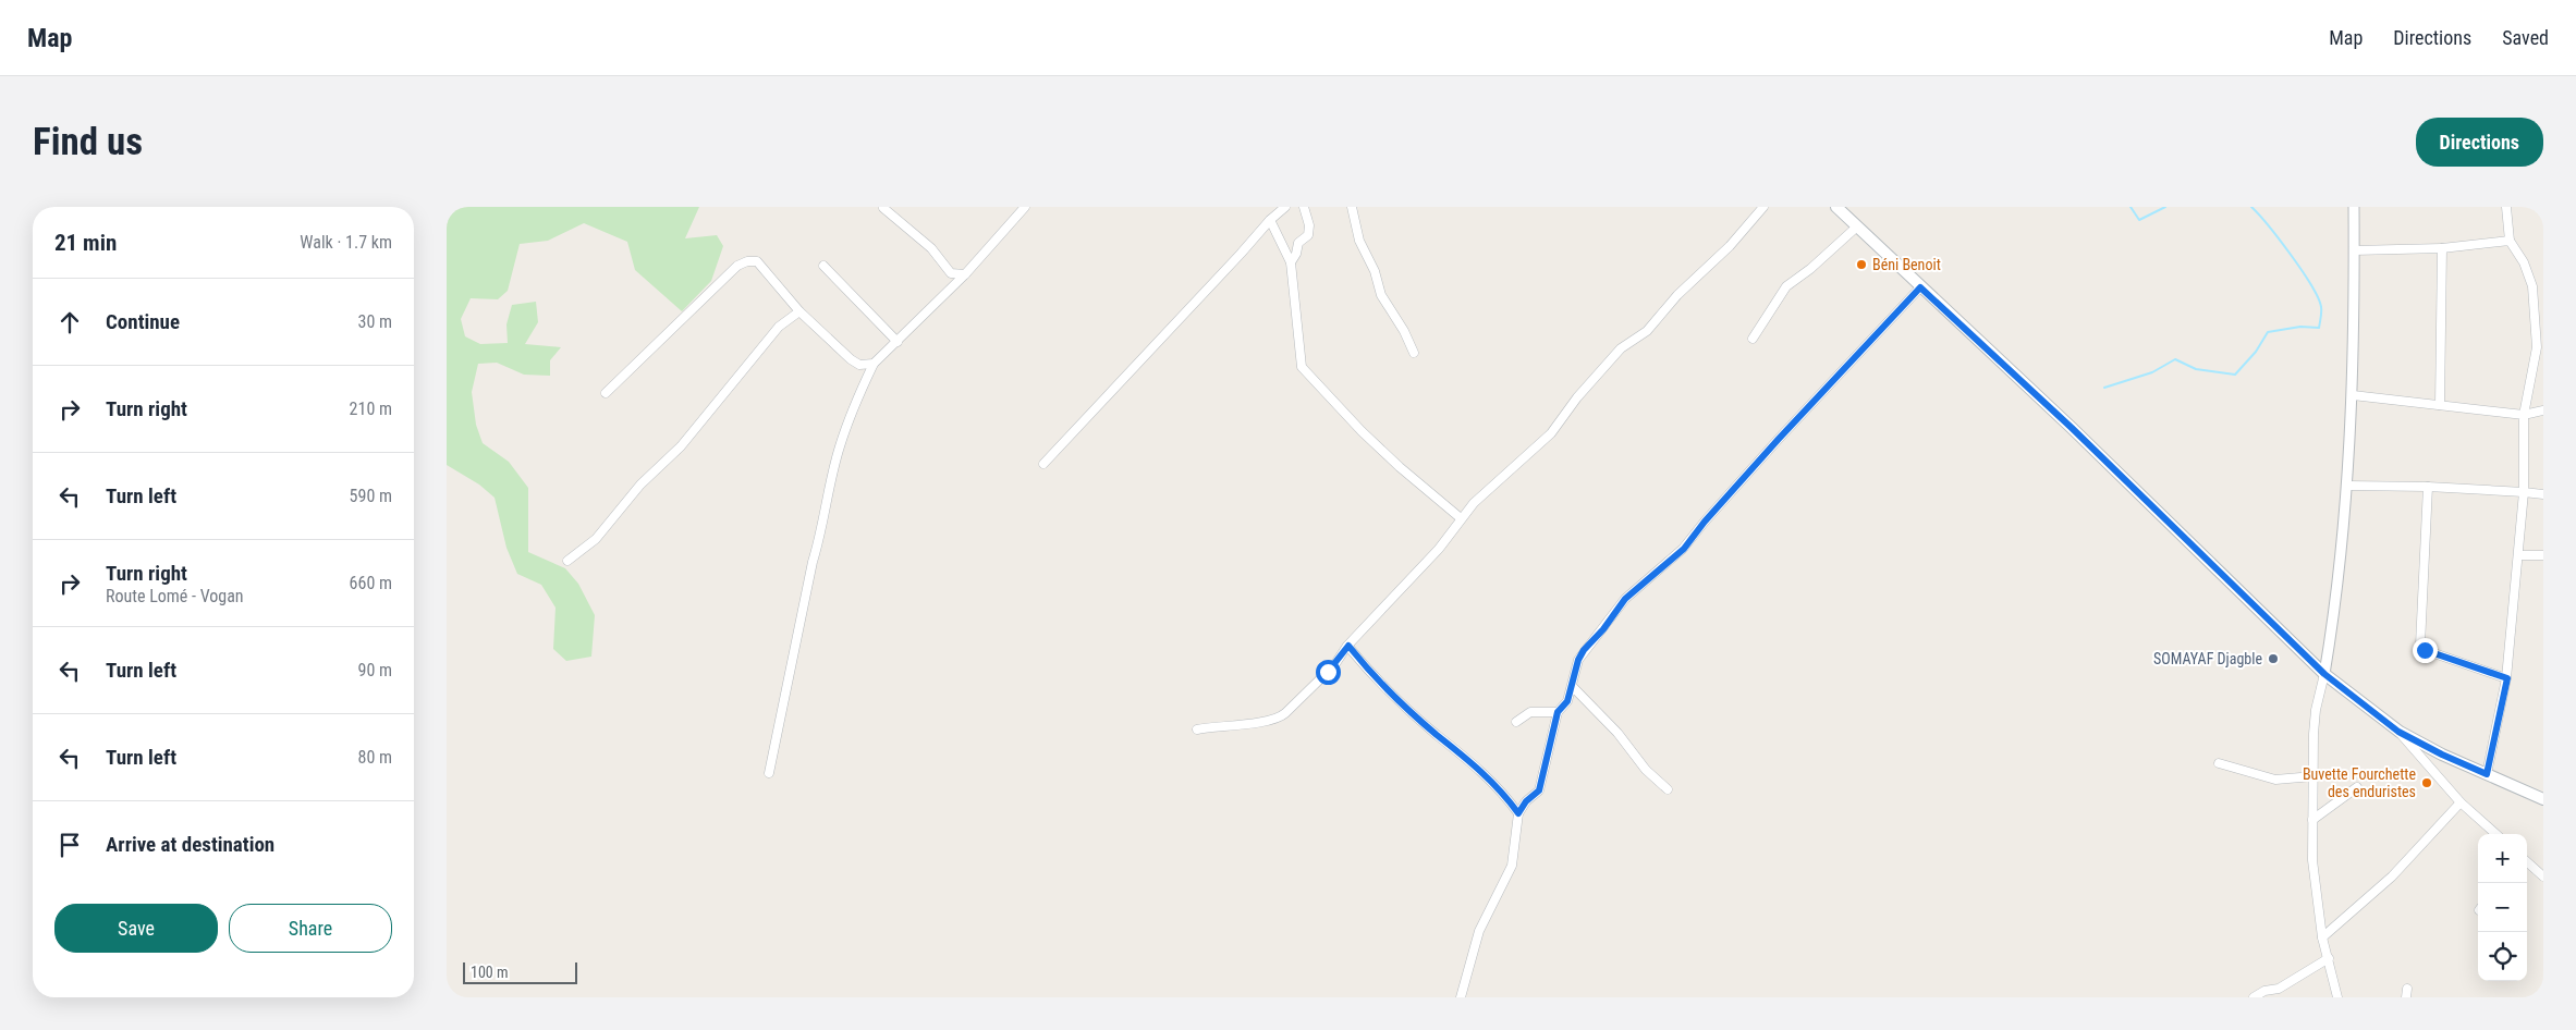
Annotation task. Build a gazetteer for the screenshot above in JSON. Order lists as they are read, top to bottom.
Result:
{
  "places": ["Béni Benoit", "SOMAYAF Djagble", "Buvette Fourchette des enduristes"],
  "scale_bar": "100 m",
  "page": {
    "header": "Map",
    "nav": ["Map", "Directions", "Saved"],
    "buttons": [
      "Directions",
      ["Save", "Share"]
    ],
    "title": "Find us",
    "heading": ["21 min", "Walk · 1.7 km"],
    "list": [
      ["Continue", "30 m"],
      ["Turn right", "210 m"],
      ["Turn left", "590 m"],
      ["Turn right", "Route Lomé - Vogan", "660 m"],
      ["Turn left", "90 m"],
      ["Turn left", "80 m"],
      "Arrive at destination"
    ],
    "map_buttons": ["+", "−"],
    "scale": "100 m"
  }
}
